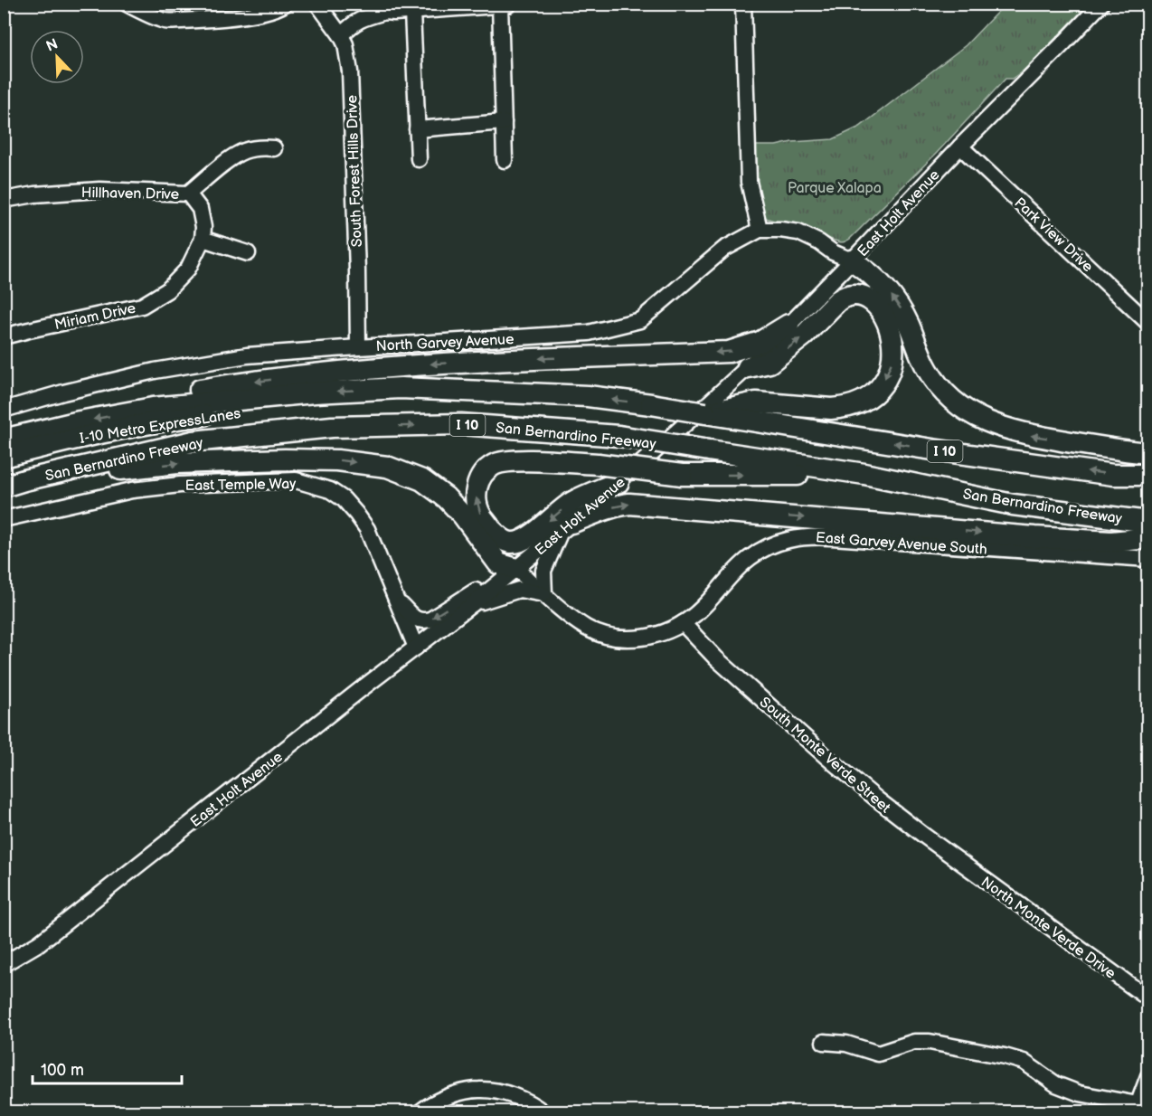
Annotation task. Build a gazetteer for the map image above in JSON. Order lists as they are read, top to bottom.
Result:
{
  "streets": {
    "highway": ["I-10 Metro ExpressLanes", "I 10", "San Bernardino Freeway"],
    "street": [
      "South Forest Hills Drive",
      "Hillhaven Drive",
      "East Holt Avenue",
      "Park View Drive",
      "Miriam Drive",
      "North Garvey Avenue",
      "East Temple Way",
      "East Garvey Avenue South",
      "South Monte Verde Street",
      "North Monte Verde Drive"
    ]
  },
  "crossings": [
    ["South Forest Hills Drive", "North Garvey Avenue"],
    ["East Holt Avenue", "Park View Drive"],
    ["East Holt Avenue", "East Temple Way"],
    ["East Holt Avenue", "East Garvey Avenue South"],
    ["I-10 Metro ExpressLanes", "I 10"],
    ["I-10 Metro ExpressLanes", "San Bernardino Freeway"],
    ["East Garvey Avenue South", "South Monte Verde Street"],
    ["South Monte Verde Street", "North Monte Verde Drive"]
  ],
  "parks": ["Parque Xalapa"],
  "scale_bar": "100 m",
  "north": "top left"
}
